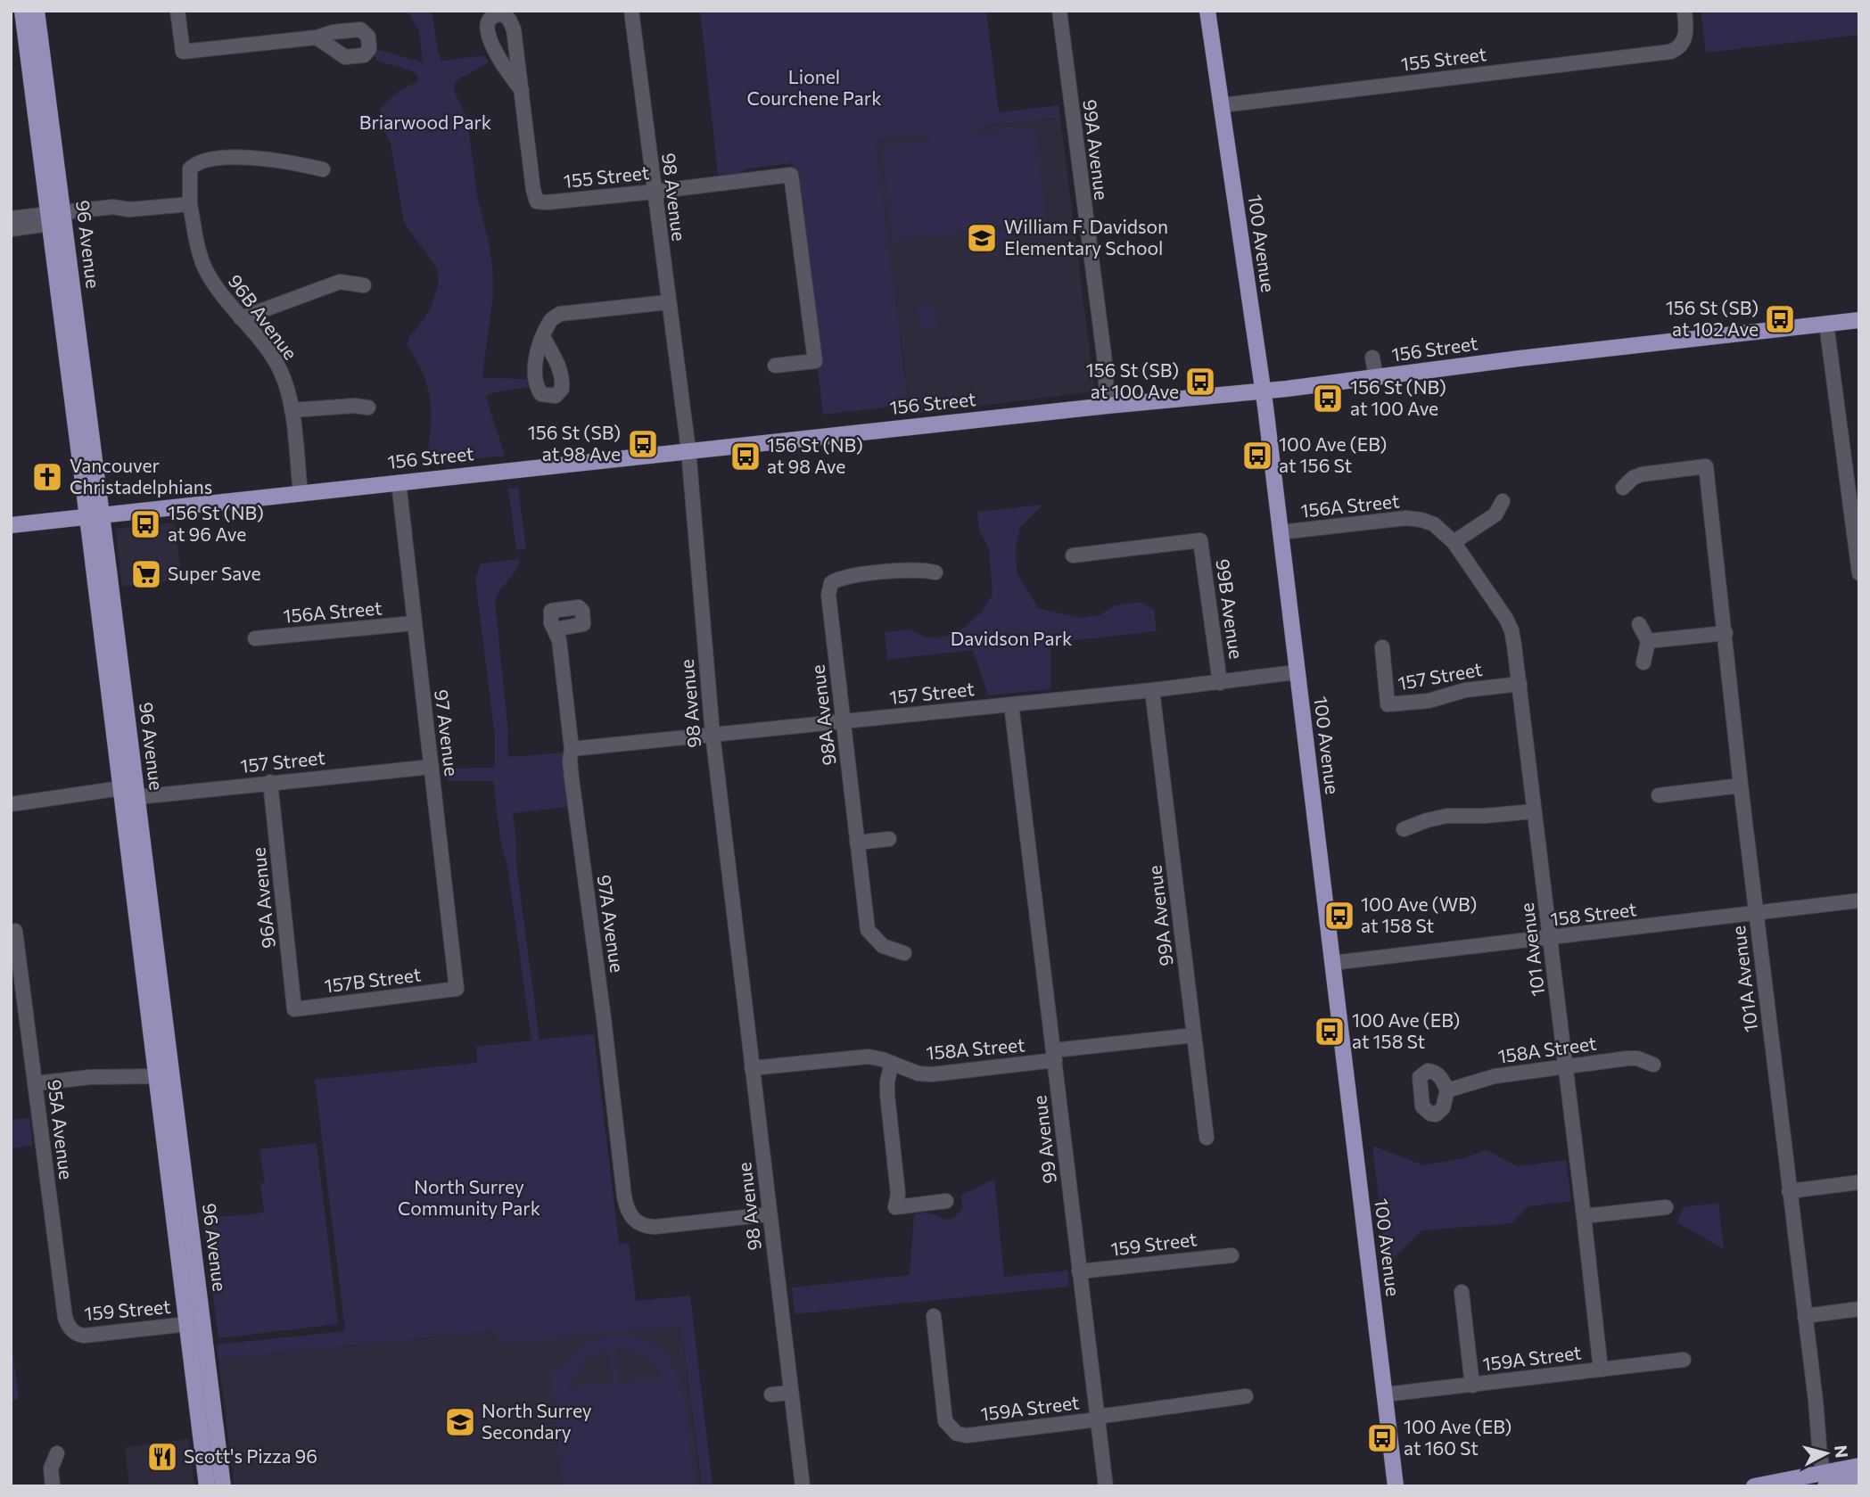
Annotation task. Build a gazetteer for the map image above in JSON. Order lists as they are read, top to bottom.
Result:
{
  "streets": {
    "main road": ["100 Avenue", "96 Avenue", "156 Street"],
    "street": [
      "155 Street",
      "99A Avenue",
      "98 Avenue",
      "96B Avenue",
      "156A Street",
      "99B Avenue",
      "157 Street",
      "98A Avenue",
      "97 Avenue",
      "96A Avenue",
      "158 Street",
      "97A Avenue",
      "101 Avenue",
      "101A Avenue",
      "157B Street",
      "158A Street",
      "95A Avenue",
      "99 Avenue",
      "159 Street",
      "159A Street"
    ]
  },
  "crossings": [
    ["155 Street", "98 Avenue"],
    ["155 Street", "100 Avenue"],
    ["99A Avenue", "156 Street"],
    ["99A Avenue", "157 Street"],
    ["99A Avenue", "158A Street"],
    ["98 Avenue", "156 Street"],
    ["98 Avenue", "157 Street"],
    ["98 Avenue", "97A Avenue"],
    ["98 Avenue", "158A Street"],
    ["100 Avenue", "156 Street"],
    ["100 Avenue", "156A Street"],
    ["100 Avenue", "157 Street"],
    ["100 Avenue", "158 Street"],
    ["100 Avenue", "159A Street"],
    ["96 Avenue", "156 Street"],
    ["96 Avenue", "157 Street"],
    ["96 Avenue", "159 Street"],
    ["96B Avenue", "156 Street"],
    ["156 Street", "97 Avenue"],
    ["156A Street", "97 Avenue"],
    ["156A Street", "101 Avenue"],
    ["99B Avenue", "157 Street"],
    ["157 Street", "98A Avenue"],
    ["157 Street", "97 Avenue"],
    ["157 Street", "96A Avenue"],
    ["157 Street", "97A Avenue"],
    ["157 Street", "101 Avenue"],
    ["157 Street", "99 Avenue"],
    ["97 Avenue", "157B Street"],
    ["96A Avenue", "157B Street"],
    ["158 Street", "101 Avenue"],
    ["158 Street", "101A Avenue"],
    ["101 Avenue", "158A Street"],
    ["101 Avenue", "159A Street"],
    ["158A Street", "99 Avenue"],
    ["95A Avenue", "159 Street"],
    ["99 Avenue", "159 Street"],
    ["99 Avenue", "159A Street"]
  ],
  "parks": [
    "Lionel Courchene Park",
    "Briarwood Park",
    "Davidson Park",
    "North Surrey Community Park"
  ],
  "places": {
    "school or university": ["William F. Davidson Elementary School", "North Surrey Secondary"],
    "bus stop": [
      "156 St (SB) at 102 Ave",
      "156 St (SB) at 100 Ave",
      "156 St (NB) at 100 Ave",
      "156 St (SB) at 98 Ave",
      "100 Ave (EB) at 156 St",
      "156 St (NB) at 98 Ave",
      "156 St (NB) at 96 Ave",
      "100 Ave (WB) at 158 St",
      "100 Ave (EB) at 158 St",
      "100 Ave (EB) at 160 St"
    ],
    "church": ["Vancouver Christadelphians"],
    "supermarket": ["Super Save"],
    "restaurant": ["Scott's Pizza 96"]
  },
  "north": "right"
}
